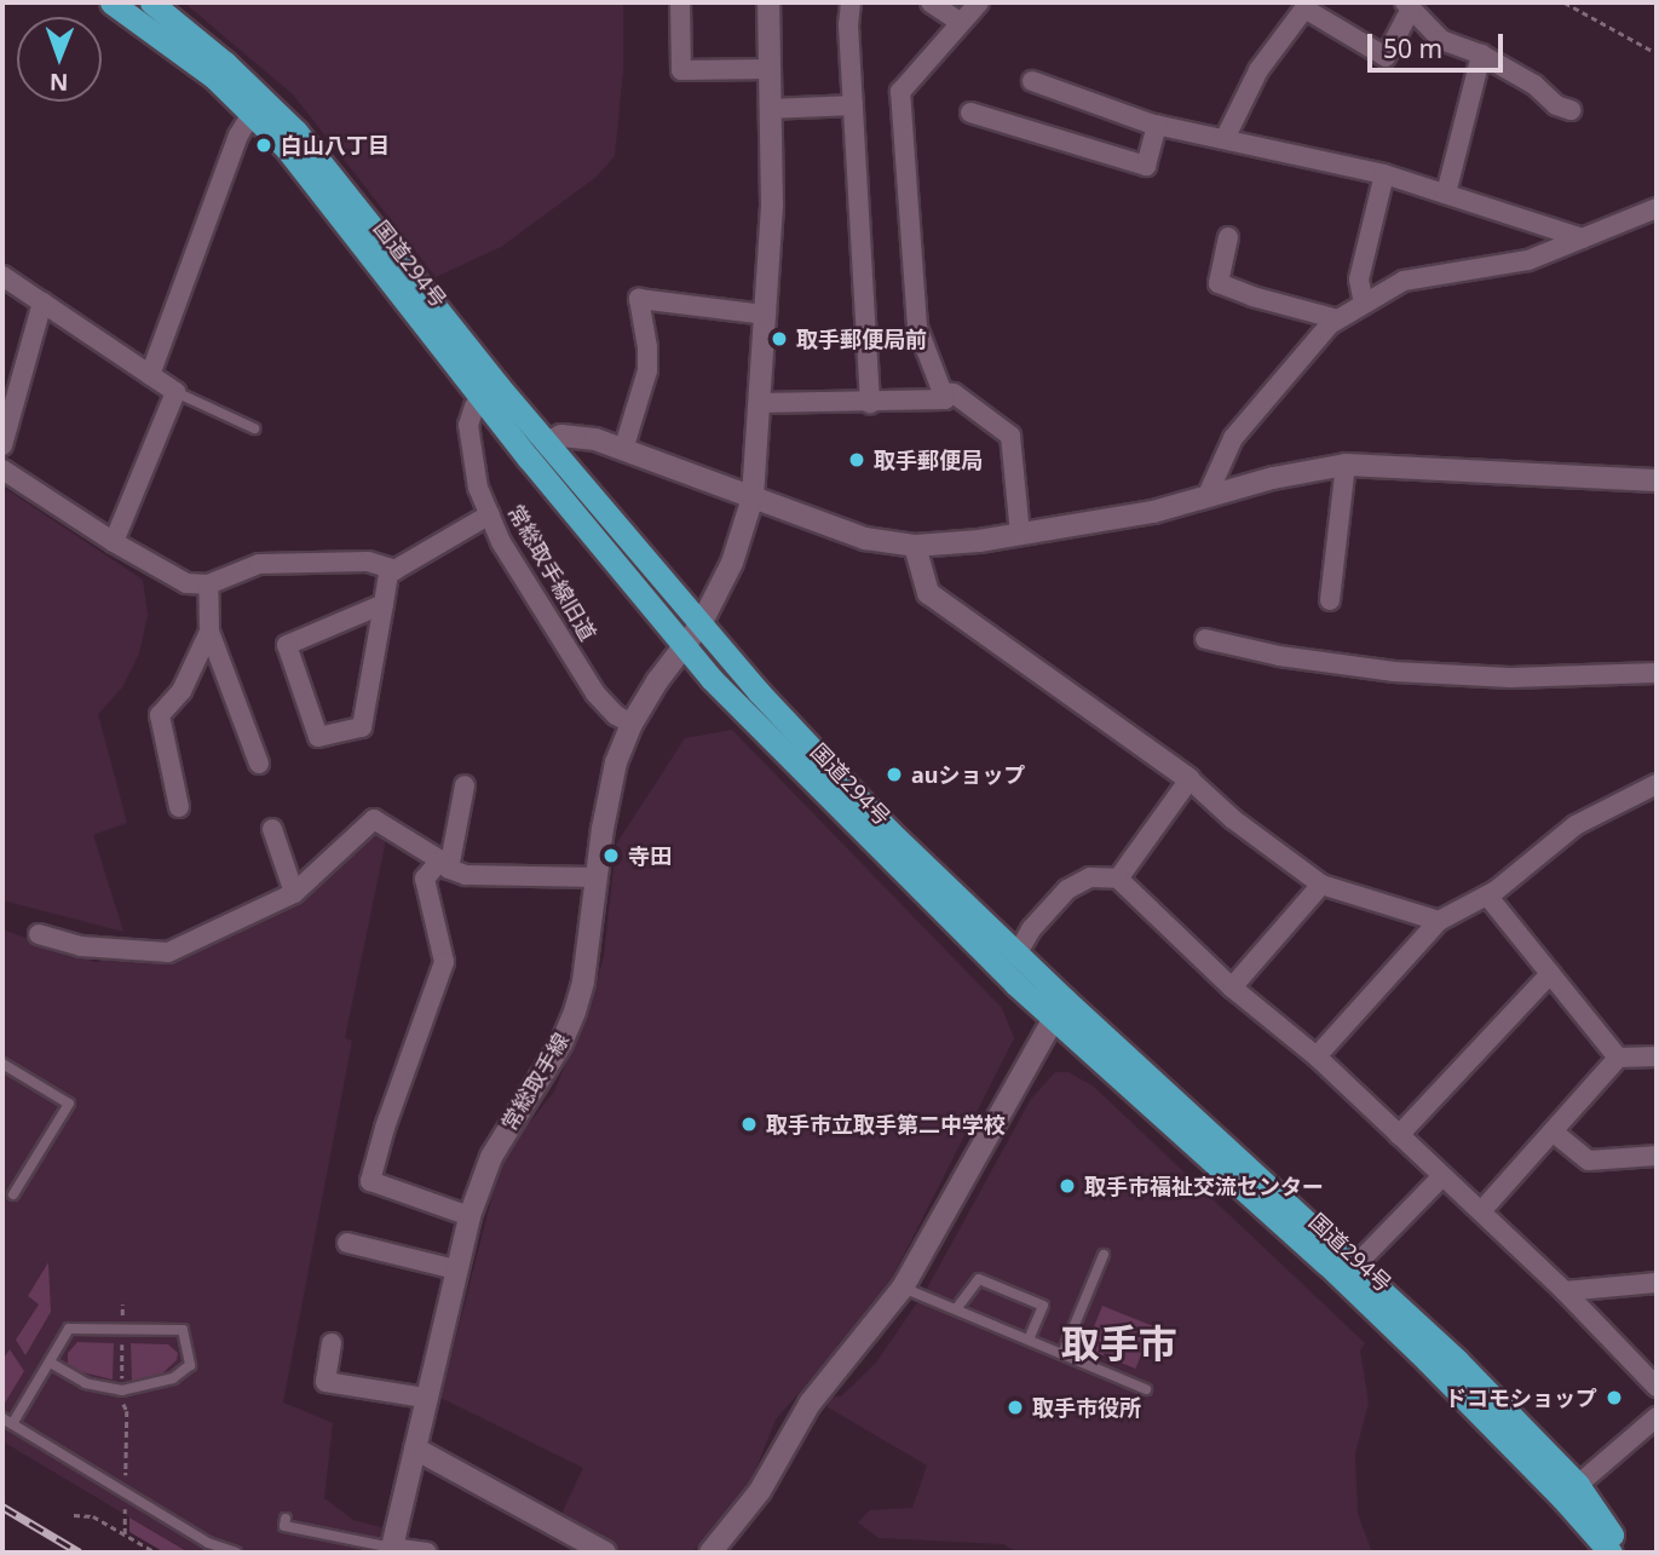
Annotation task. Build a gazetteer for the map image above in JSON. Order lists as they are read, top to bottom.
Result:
{
  "streets": {
    "highway": ["国道294号"],
    "street": ["常総取手線旧道", "常総取手線"]
  },
  "crossings": [
    ["国道294号", "常総取手線旧道"],
    ["国道294号", "常総取手線"],
    ["常総取手線旧道", "常総取手線"]
  ],
  "districts": ["取手市"],
  "places": [
    "白山八丁目",
    "取手郵便局前",
    "取手郵便局",
    "auショップ",
    "寺田",
    "取手市立取手第二中学校",
    "取手市福祉交流センター",
    "ドコモショップ",
    "取手市役所"
  ],
  "scale_bar": "50 m",
  "north": "bottom"
}
